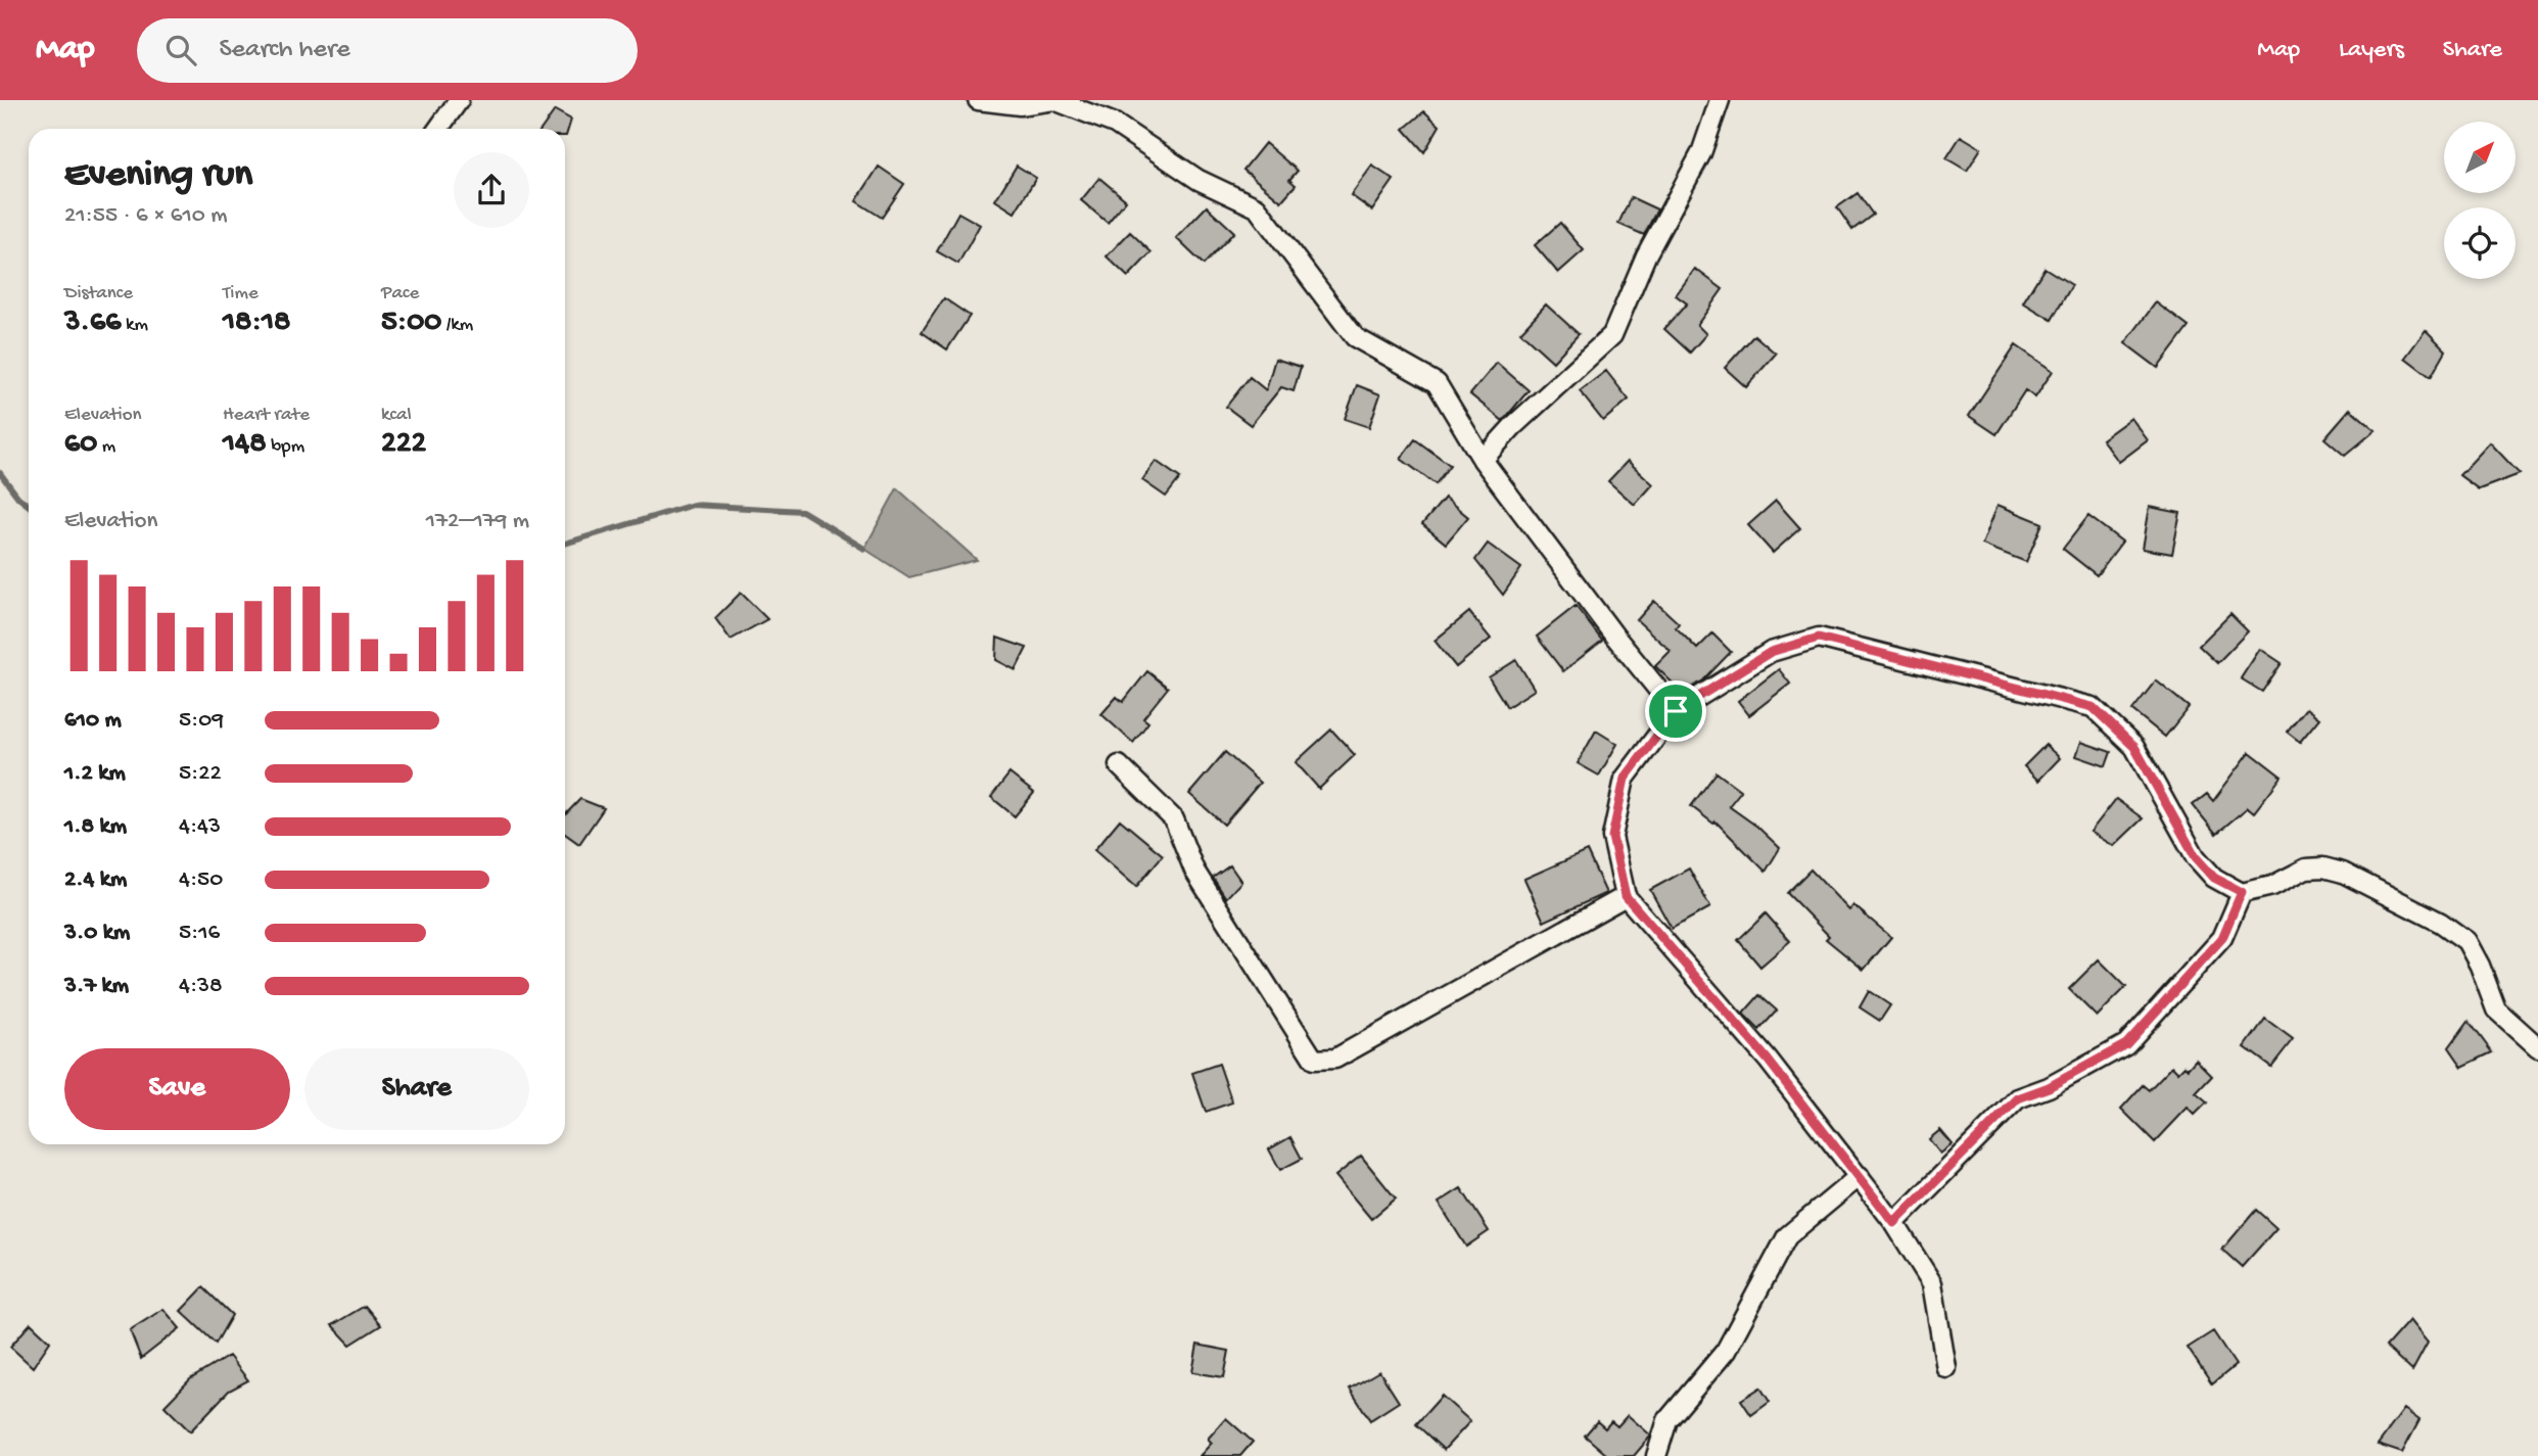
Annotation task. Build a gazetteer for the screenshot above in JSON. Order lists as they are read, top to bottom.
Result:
{
  "north": "top right",
  "page": {
    "header": "Map",
    "search": "Search here",
    "nav": ["Map", "Layers", "Share"],
    "heading": ["Evening run", "21:55 · 6 × 610 m"],
    "stats": [
      ["Distance", "3.66 km"],
      ["Time", "18:18"],
      ["Pace", "5:00 /km"],
      ["Elevation", "60 m"],
      ["Heart rate", "148 bpm"],
      ["kcal", "222"]
    ],
    "chart": ["Elevation", "172–179 m"],
    "list": [
      {
        "name": "610 m",
        "note": "5:09"
      },
      {
        "name": "1.2 km",
        "note": "5:22"
      },
      {
        "name": "1.8 km",
        "note": "4:43"
      },
      {
        "name": "2.4 km",
        "note": "4:50"
      },
      {
        "name": "3.0 km",
        "note": "5:16"
      },
      {
        "name": "3.7 km",
        "note": "4:38"
      }
    ],
    "buttons": ["Save", "Share"]
  }
}
